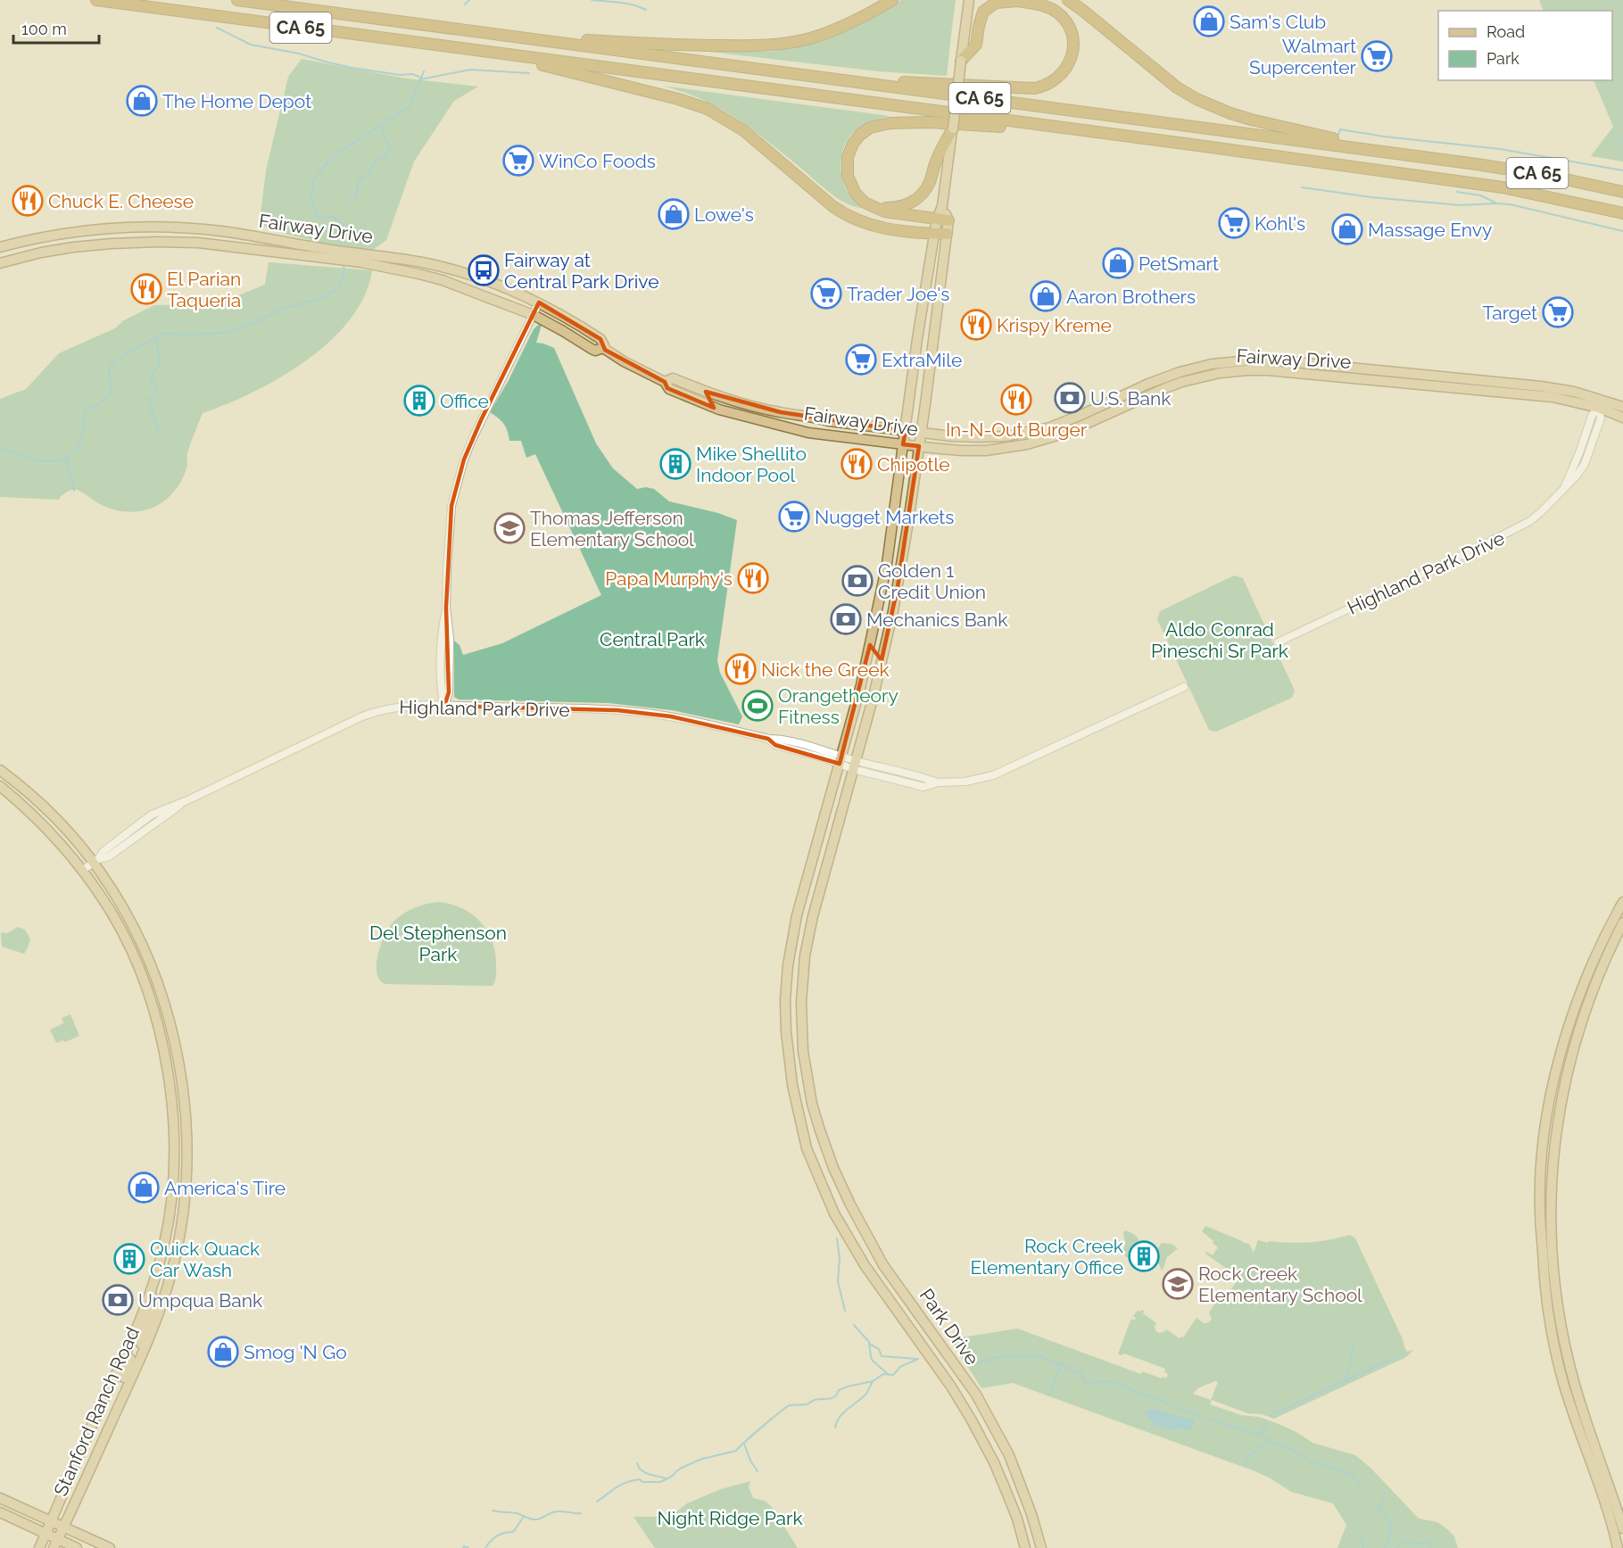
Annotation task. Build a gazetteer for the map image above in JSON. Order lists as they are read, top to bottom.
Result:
{
  "streets": {
    "highway": ["CA 65"],
    "main road": ["Fairway Drive", "Park Drive", "Stanford Ranch Road"],
    "street": ["Highland Park Drive"]
  },
  "crossings": [
    ["Fairway Drive", "Highland Park Drive"],
    ["Fairway Drive", "Park Drive"],
    ["Highland Park Drive", "Park Drive"],
    ["Highland Park Drive", "Stanford Ranch Road"]
  ],
  "parks": [
    "Aldo Conrad Pineschi Sr Park",
    "Central Park",
    "Del Stephenson Park",
    "Night Ridge Park"
  ],
  "places": {
    "shop": [
      "Sam's Club",
      "The Home Depot",
      "Lowe's",
      "Massage Envy",
      "PetSmart",
      "Aaron Brothers",
      "America's Tire",
      "Smog 'N Go"
    ],
    "supermarket": [
      "Walmart Supercenter",
      "WinCo Foods",
      "Kohl's",
      "Trader Joe's",
      "Target",
      "ExtraMile",
      "Nugget Markets"
    ],
    "restaurant": [
      "Chuck E. Cheese",
      "El Parian Taqueria",
      "Krispy Kreme",
      "In-N-Out Burger",
      "Chipotle",
      "Papa Murphy's",
      "Nick the Greek"
    ],
    "bus stop": ["Fairway at Central Park Drive"],
    "bank": [
      "U.S. Bank",
      "Golden 1 Credit Union",
      "Mechanics Bank",
      "Umpqua Bank"
    ],
    "building": [
      "Office",
      "Mike Shellito Indoor Pool",
      "Rock Creek Elementary Office",
      "Quick Quack Car Wash"
    ],
    "school or university": ["Thomas Jefferson Elementary School", "Rock Creek Elementary School"],
    "sports": ["Orangetheory Fitness"]
  },
  "legend": ["Road", "Park"],
  "scale_bar": "100 m"
}
